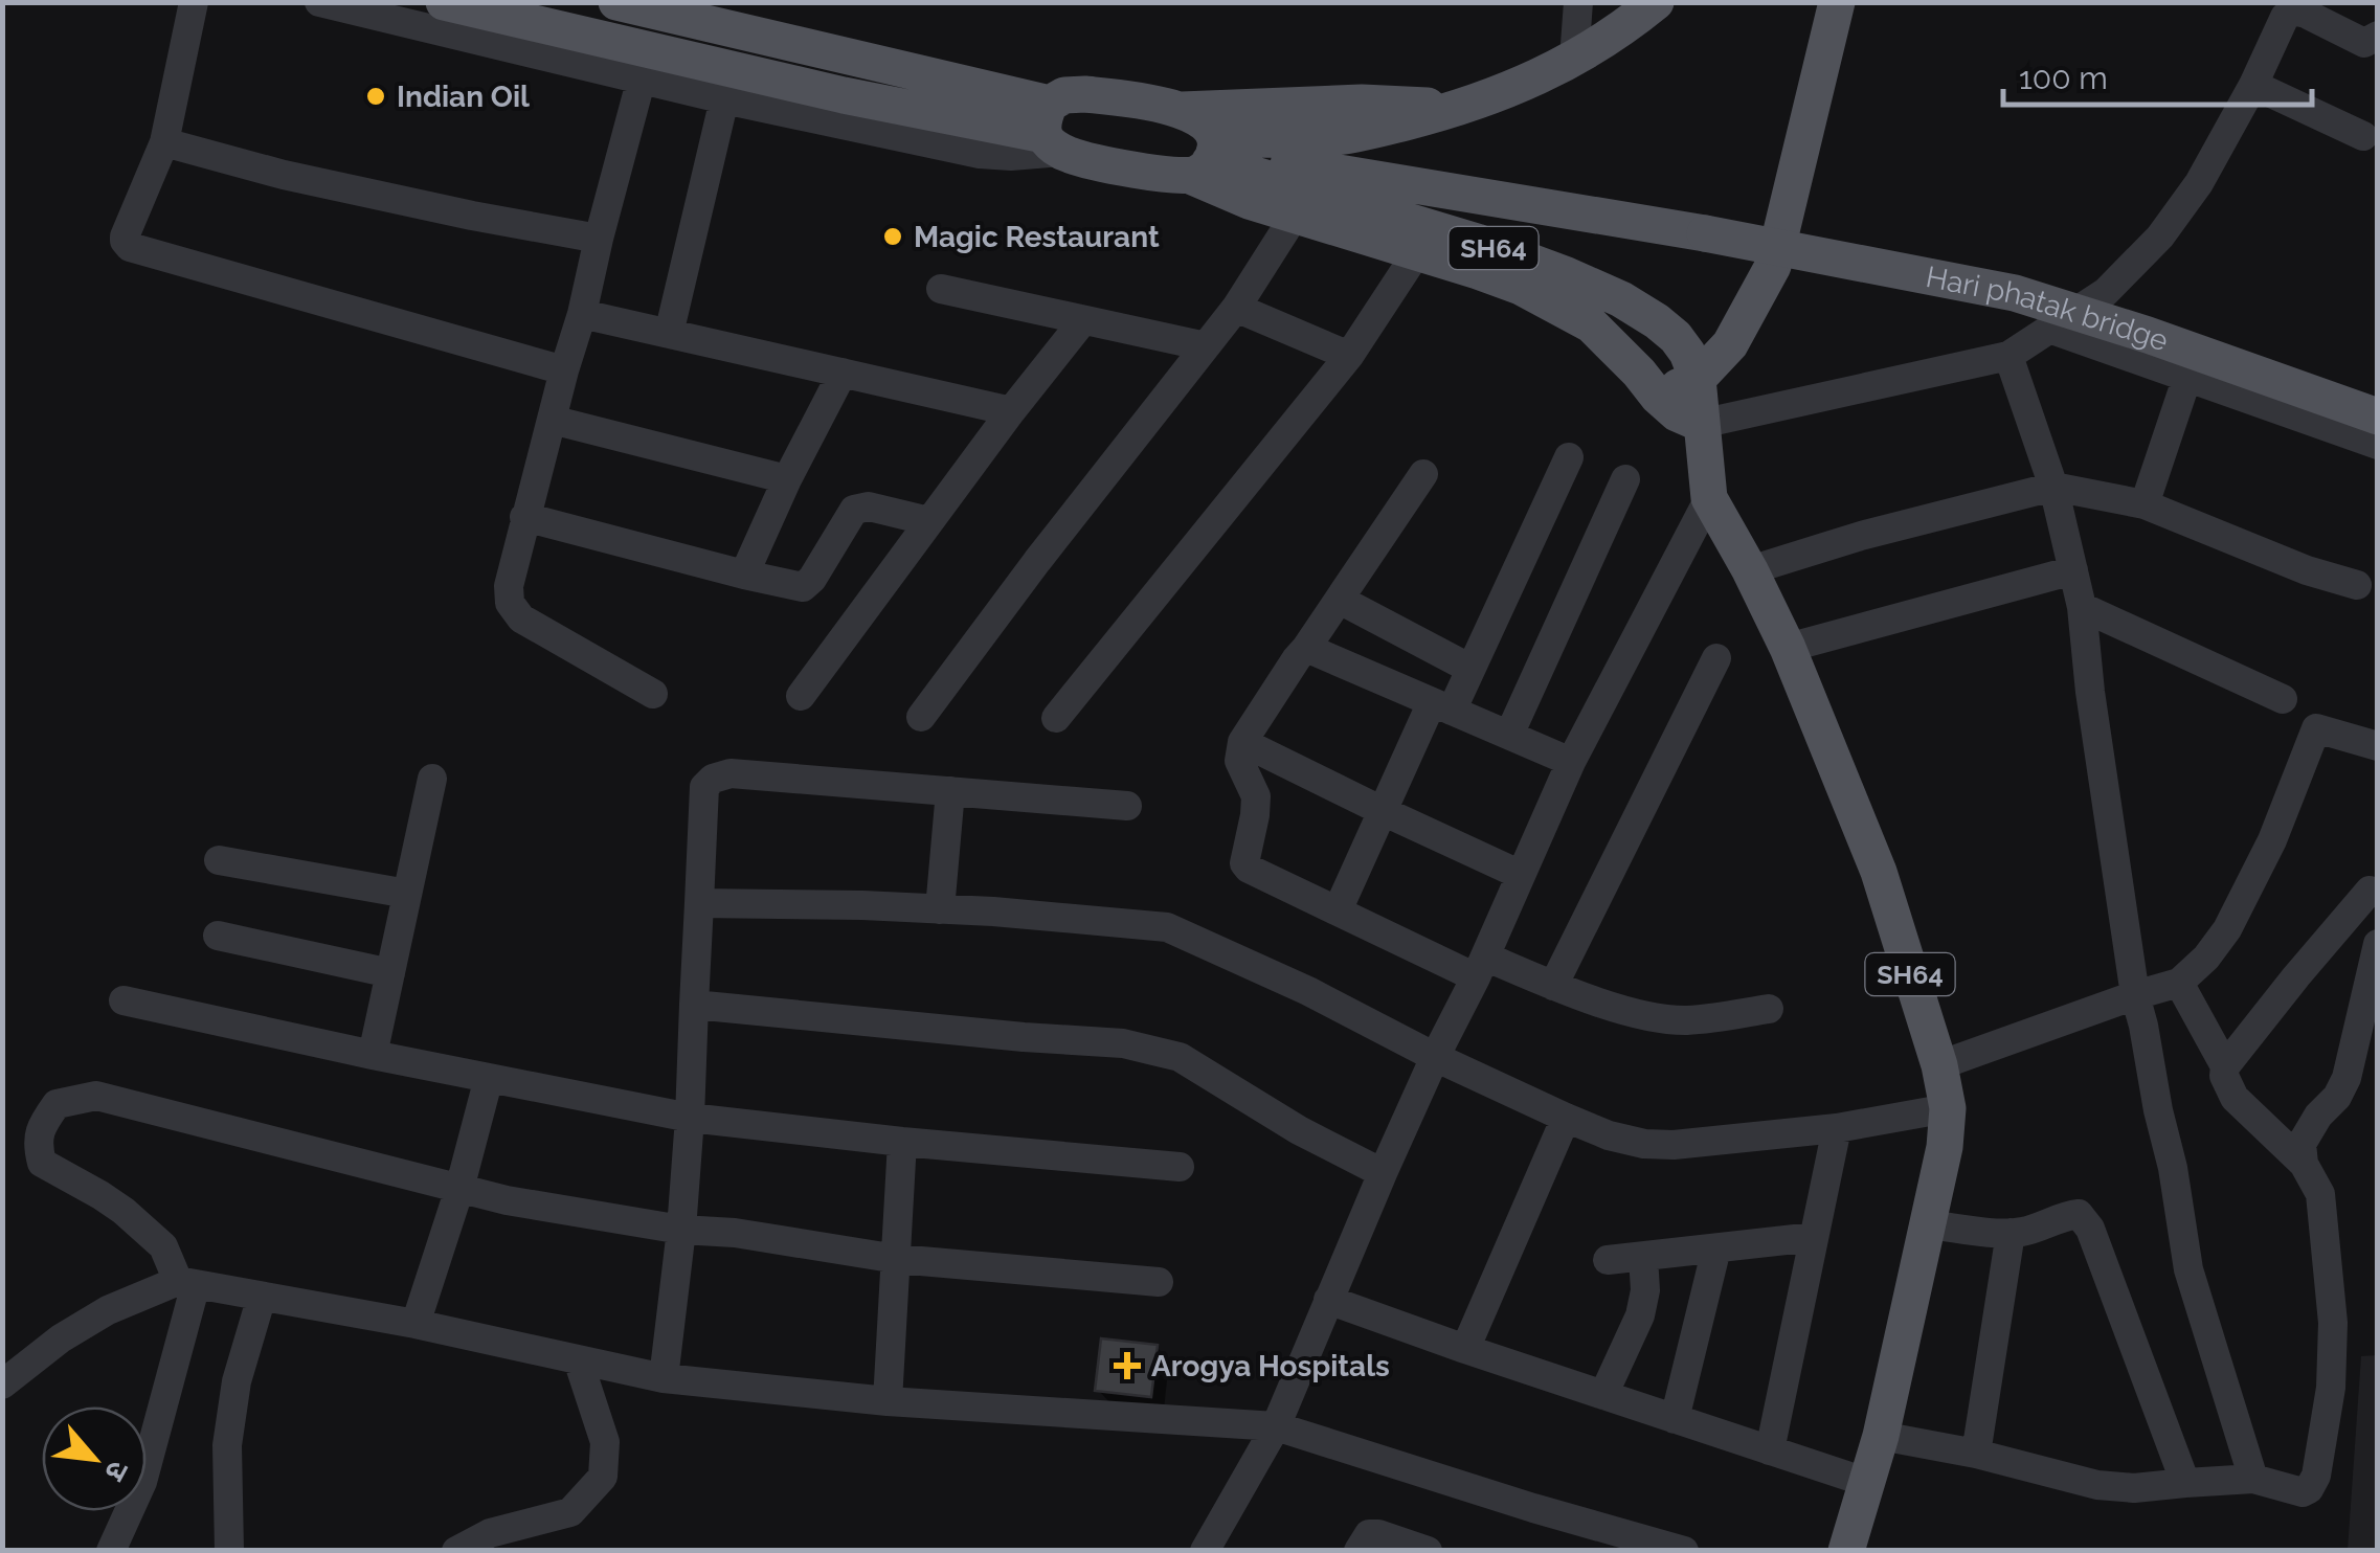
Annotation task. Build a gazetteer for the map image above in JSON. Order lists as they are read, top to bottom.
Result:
{
  "streets": {
    "main road": ["SH64", "Hari phatak bridge"]
  },
  "crossings": [
    ["SH64", "Hari phatak bridge"]
  ],
  "places": {
    "other": ["Indian Oil", "Magic Restaurant"],
    "health": ["Arogya Hospitals"]
  },
  "scale_bar": "100 m",
  "north": "bottom right"
}
